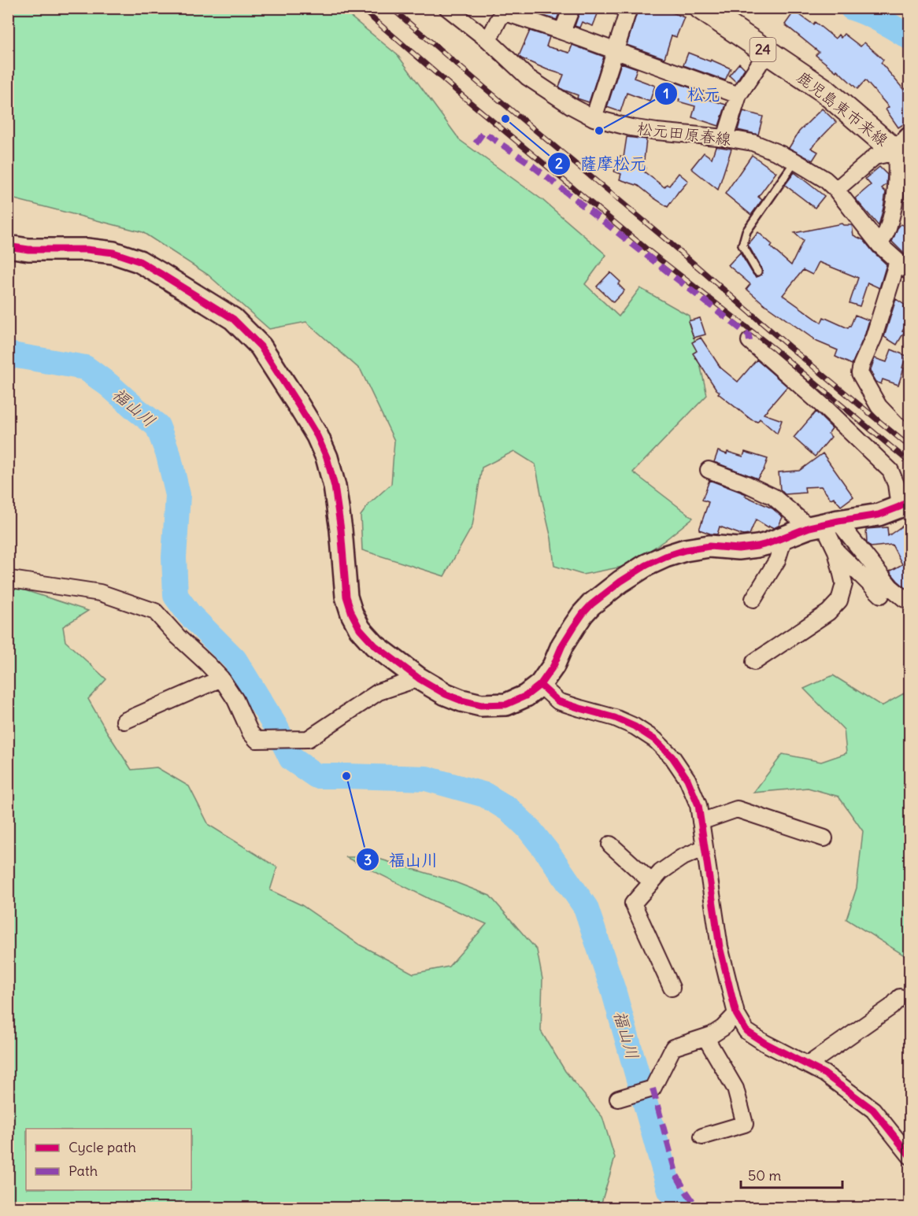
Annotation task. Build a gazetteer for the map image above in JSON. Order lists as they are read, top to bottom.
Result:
{
  "streets": {
    "main road": ["24", "鹿児島東市来線"],
    "street": ["松元田原春線"]
  },
  "water": ["福山川"],
  "places": ["薩摩松元", "松元", "福山川"],
  "legend": ["Cycle path", "Path"],
  "scale_bar": "50 m"
}
